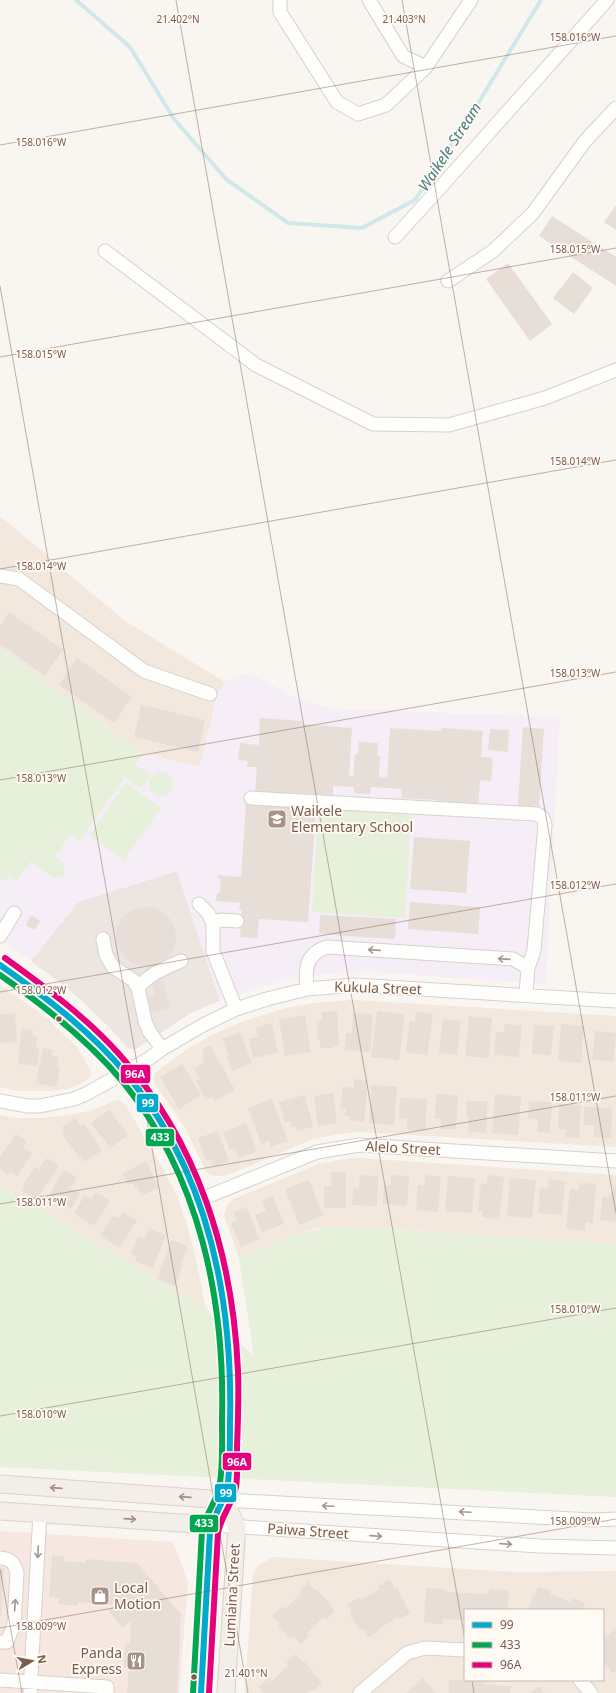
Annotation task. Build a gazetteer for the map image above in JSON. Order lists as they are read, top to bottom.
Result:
{
  "streets": {
    "main road": ["Paiwa Street", "Lumiaina Street"],
    "street": ["Kukula Street", "Alelo Street"]
  },
  "crossings": [
    ["Kukula Street", "Lumiaina Street"],
    ["Alelo Street", "Lumiaina Street"],
    ["Paiwa Street", "Lumiaina Street"]
  ],
  "water": ["Waikele Stream"],
  "places": {
    "school or university": ["Waikele Elementary School"],
    "shop": ["Local Motion"],
    "restaurant": ["Panda Express"]
  },
  "lines": ["transit line 96A", "transit line 99", "transit line 433"],
  "legend": ["99", "433", "96A"],
  "north": "right",
  "coordinates": [
    "21.402°N",
    "21.403°N",
    "158.016°W",
    "158.015°W",
    "158.014°W",
    "158.013°W",
    "158.012°W",
    "158.011°W",
    "158.010°W",
    "158.009°W",
    "21.401°N"
  ]
}
